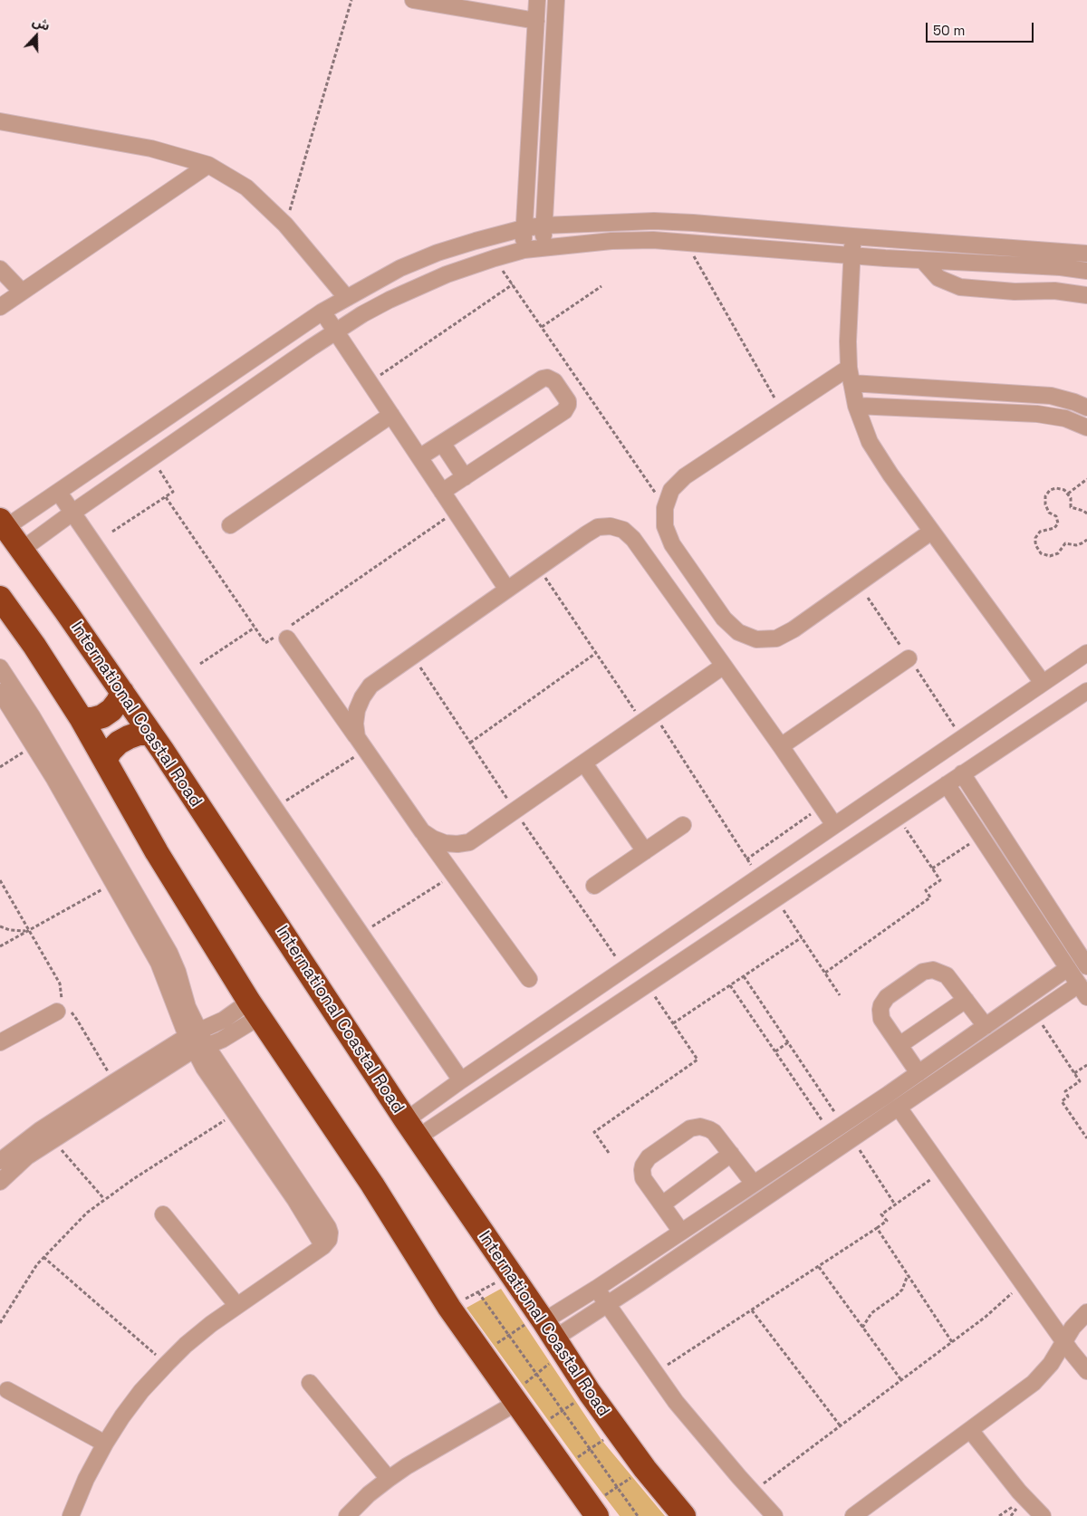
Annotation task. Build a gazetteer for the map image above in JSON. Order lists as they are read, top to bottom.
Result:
{
  "streets": {
    "highway": ["International Coastal Road"]
  },
  "scale_bar": "50 m",
  "north": "top"
}
